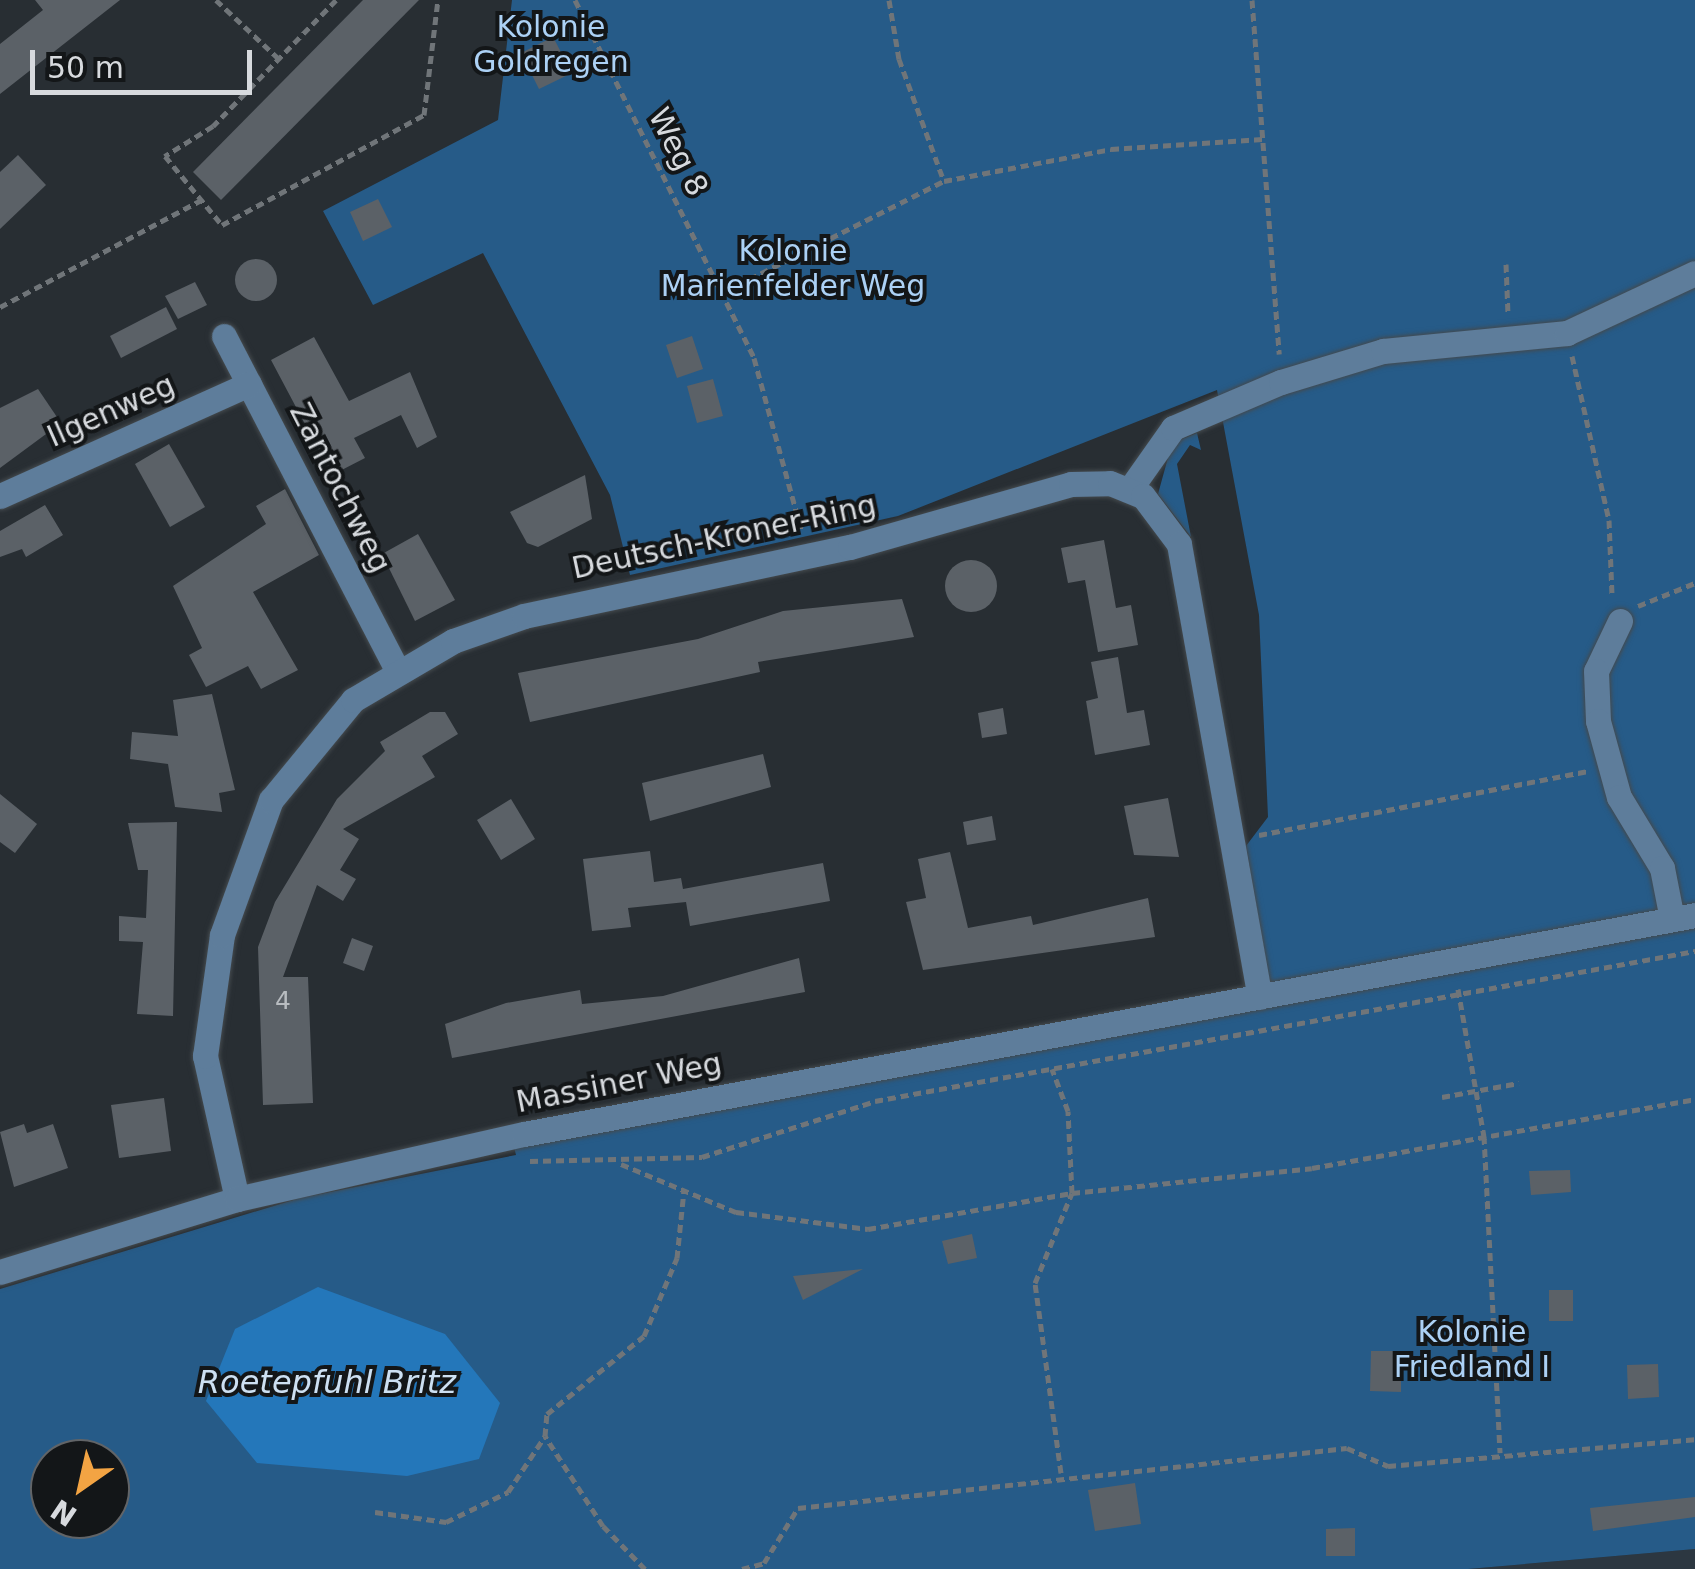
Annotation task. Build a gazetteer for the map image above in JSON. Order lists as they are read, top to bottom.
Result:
{
  "streets": {
    "street": [
      "Ilgenweg",
      "Zantochweg",
      "Deutsch-Kroner-Ring",
      "Massiner Weg"
    ],
    "path": ["Weg 8"]
  },
  "crossings": [
    ["Weg 8", "Deutsch-Kroner-Ring"],
    ["Ilgenweg", "Zantochweg"],
    ["Zantochweg", "Deutsch-Kroner-Ring"],
    ["Deutsch-Kroner-Ring", "Massiner Weg"]
  ],
  "water": ["Roetepfuhl Britz"],
  "parks": ["Kolonie Goldregen", "Kolonie Marienfelder Weg", "Kolonie Friedland I"],
  "house_numbers": ["4"],
  "scale_bar": "50 m",
  "north": "bottom left"
}
